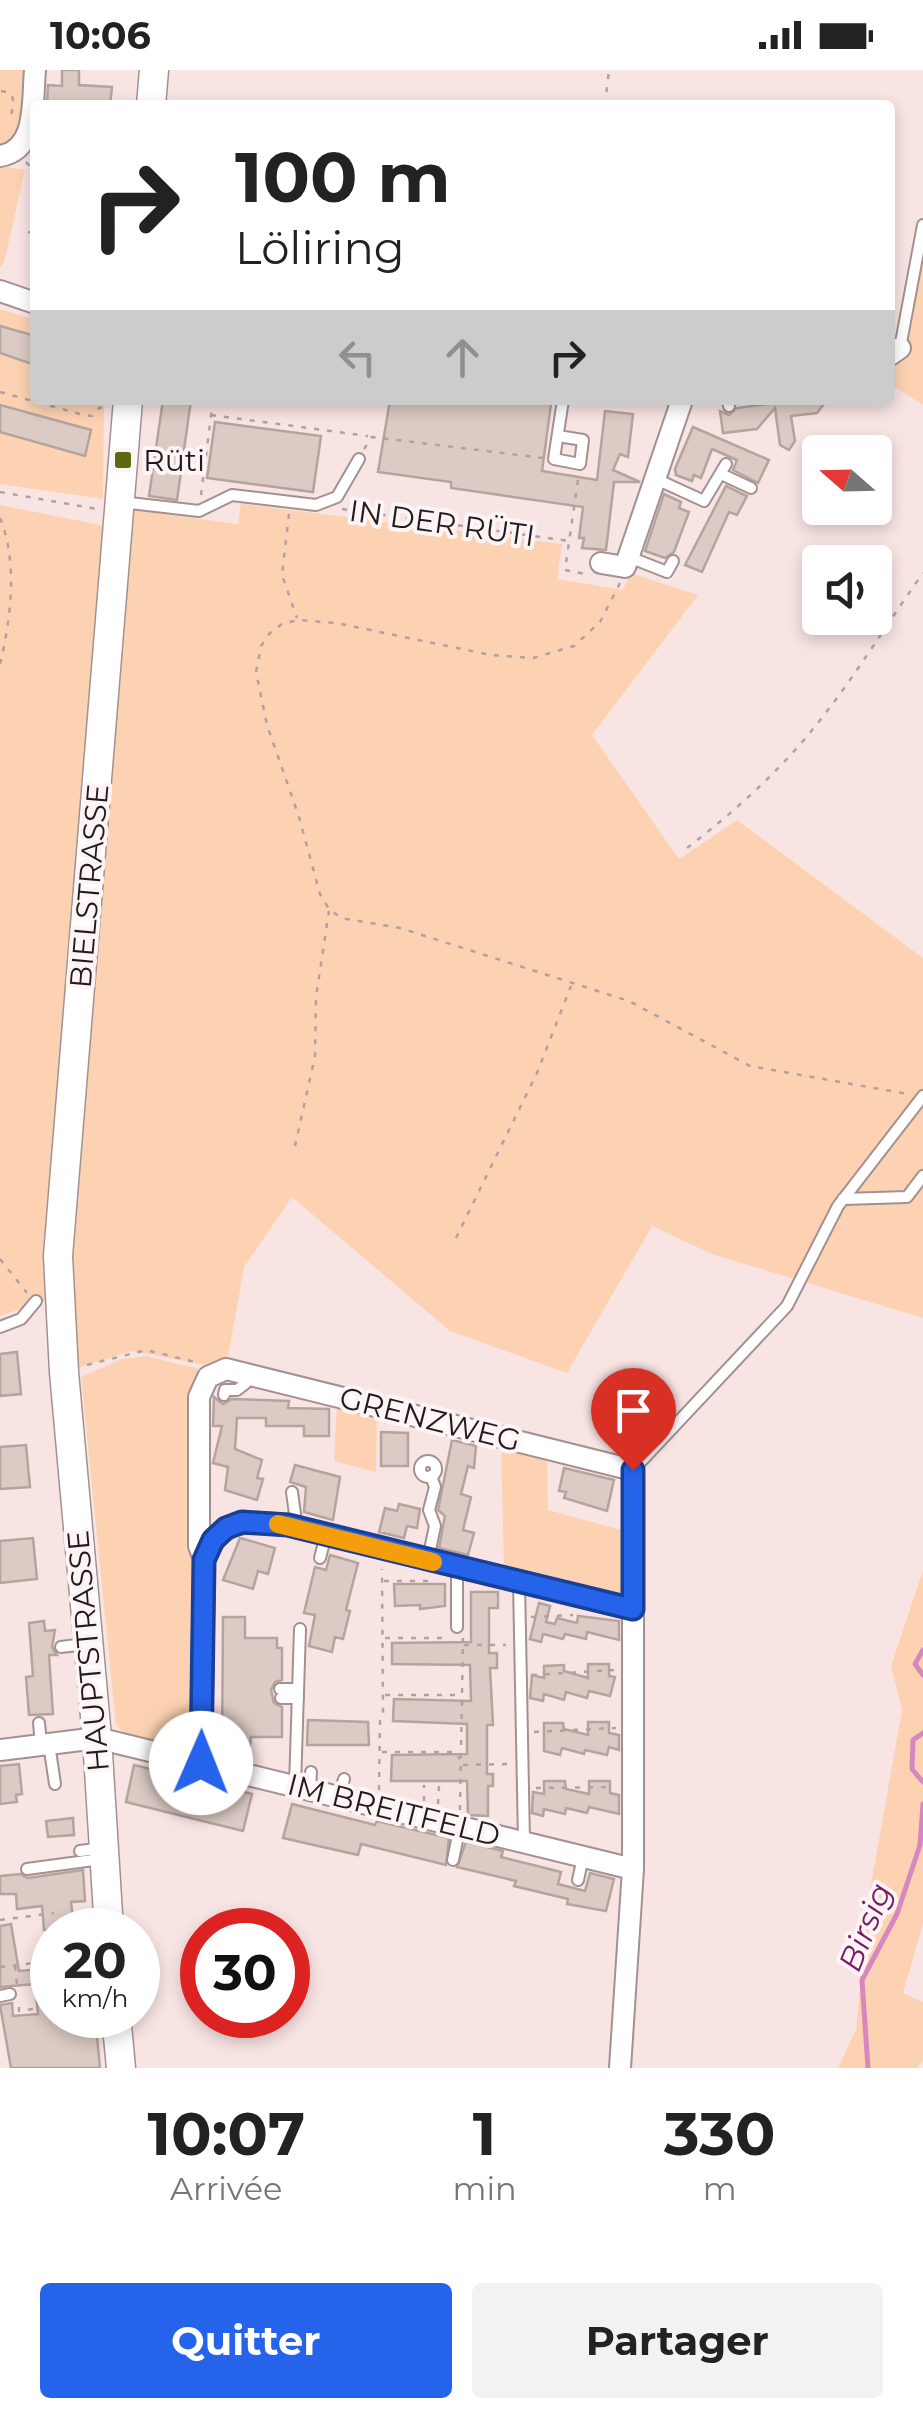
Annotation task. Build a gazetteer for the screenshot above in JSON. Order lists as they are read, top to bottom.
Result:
{
  "streets": {
    "main road": ["BIELSTRASSE", "HAUPTSTRASSE"],
    "street": ["GRENZWEG", "IM BREITFELD"],
    "lane": ["IN DER RÜTI"]
  },
  "crossings": [
    ["IN DER RÜTI", "BIELSTRASSE"],
    ["BIELSTRASSE", "HAUPTSTRASSE"],
    ["HAUPTSTRASSE", "IM BREITFELD"]
  ],
  "water": ["Birsig"],
  "places": {
    "transit": ["Rüti"]
  },
  "north": "left",
  "page": {
    "status": "10:06",
    "turn": ["100 m", "Löliring"],
    "speed": "20 km/h",
    "limit": "30",
    "eta": [
      "10:07",
      "Arrivée",
      "1",
      "min",
      "330",
      "m"
    ],
    "buttons": ["Quitter", "Partager"]
  }
}
